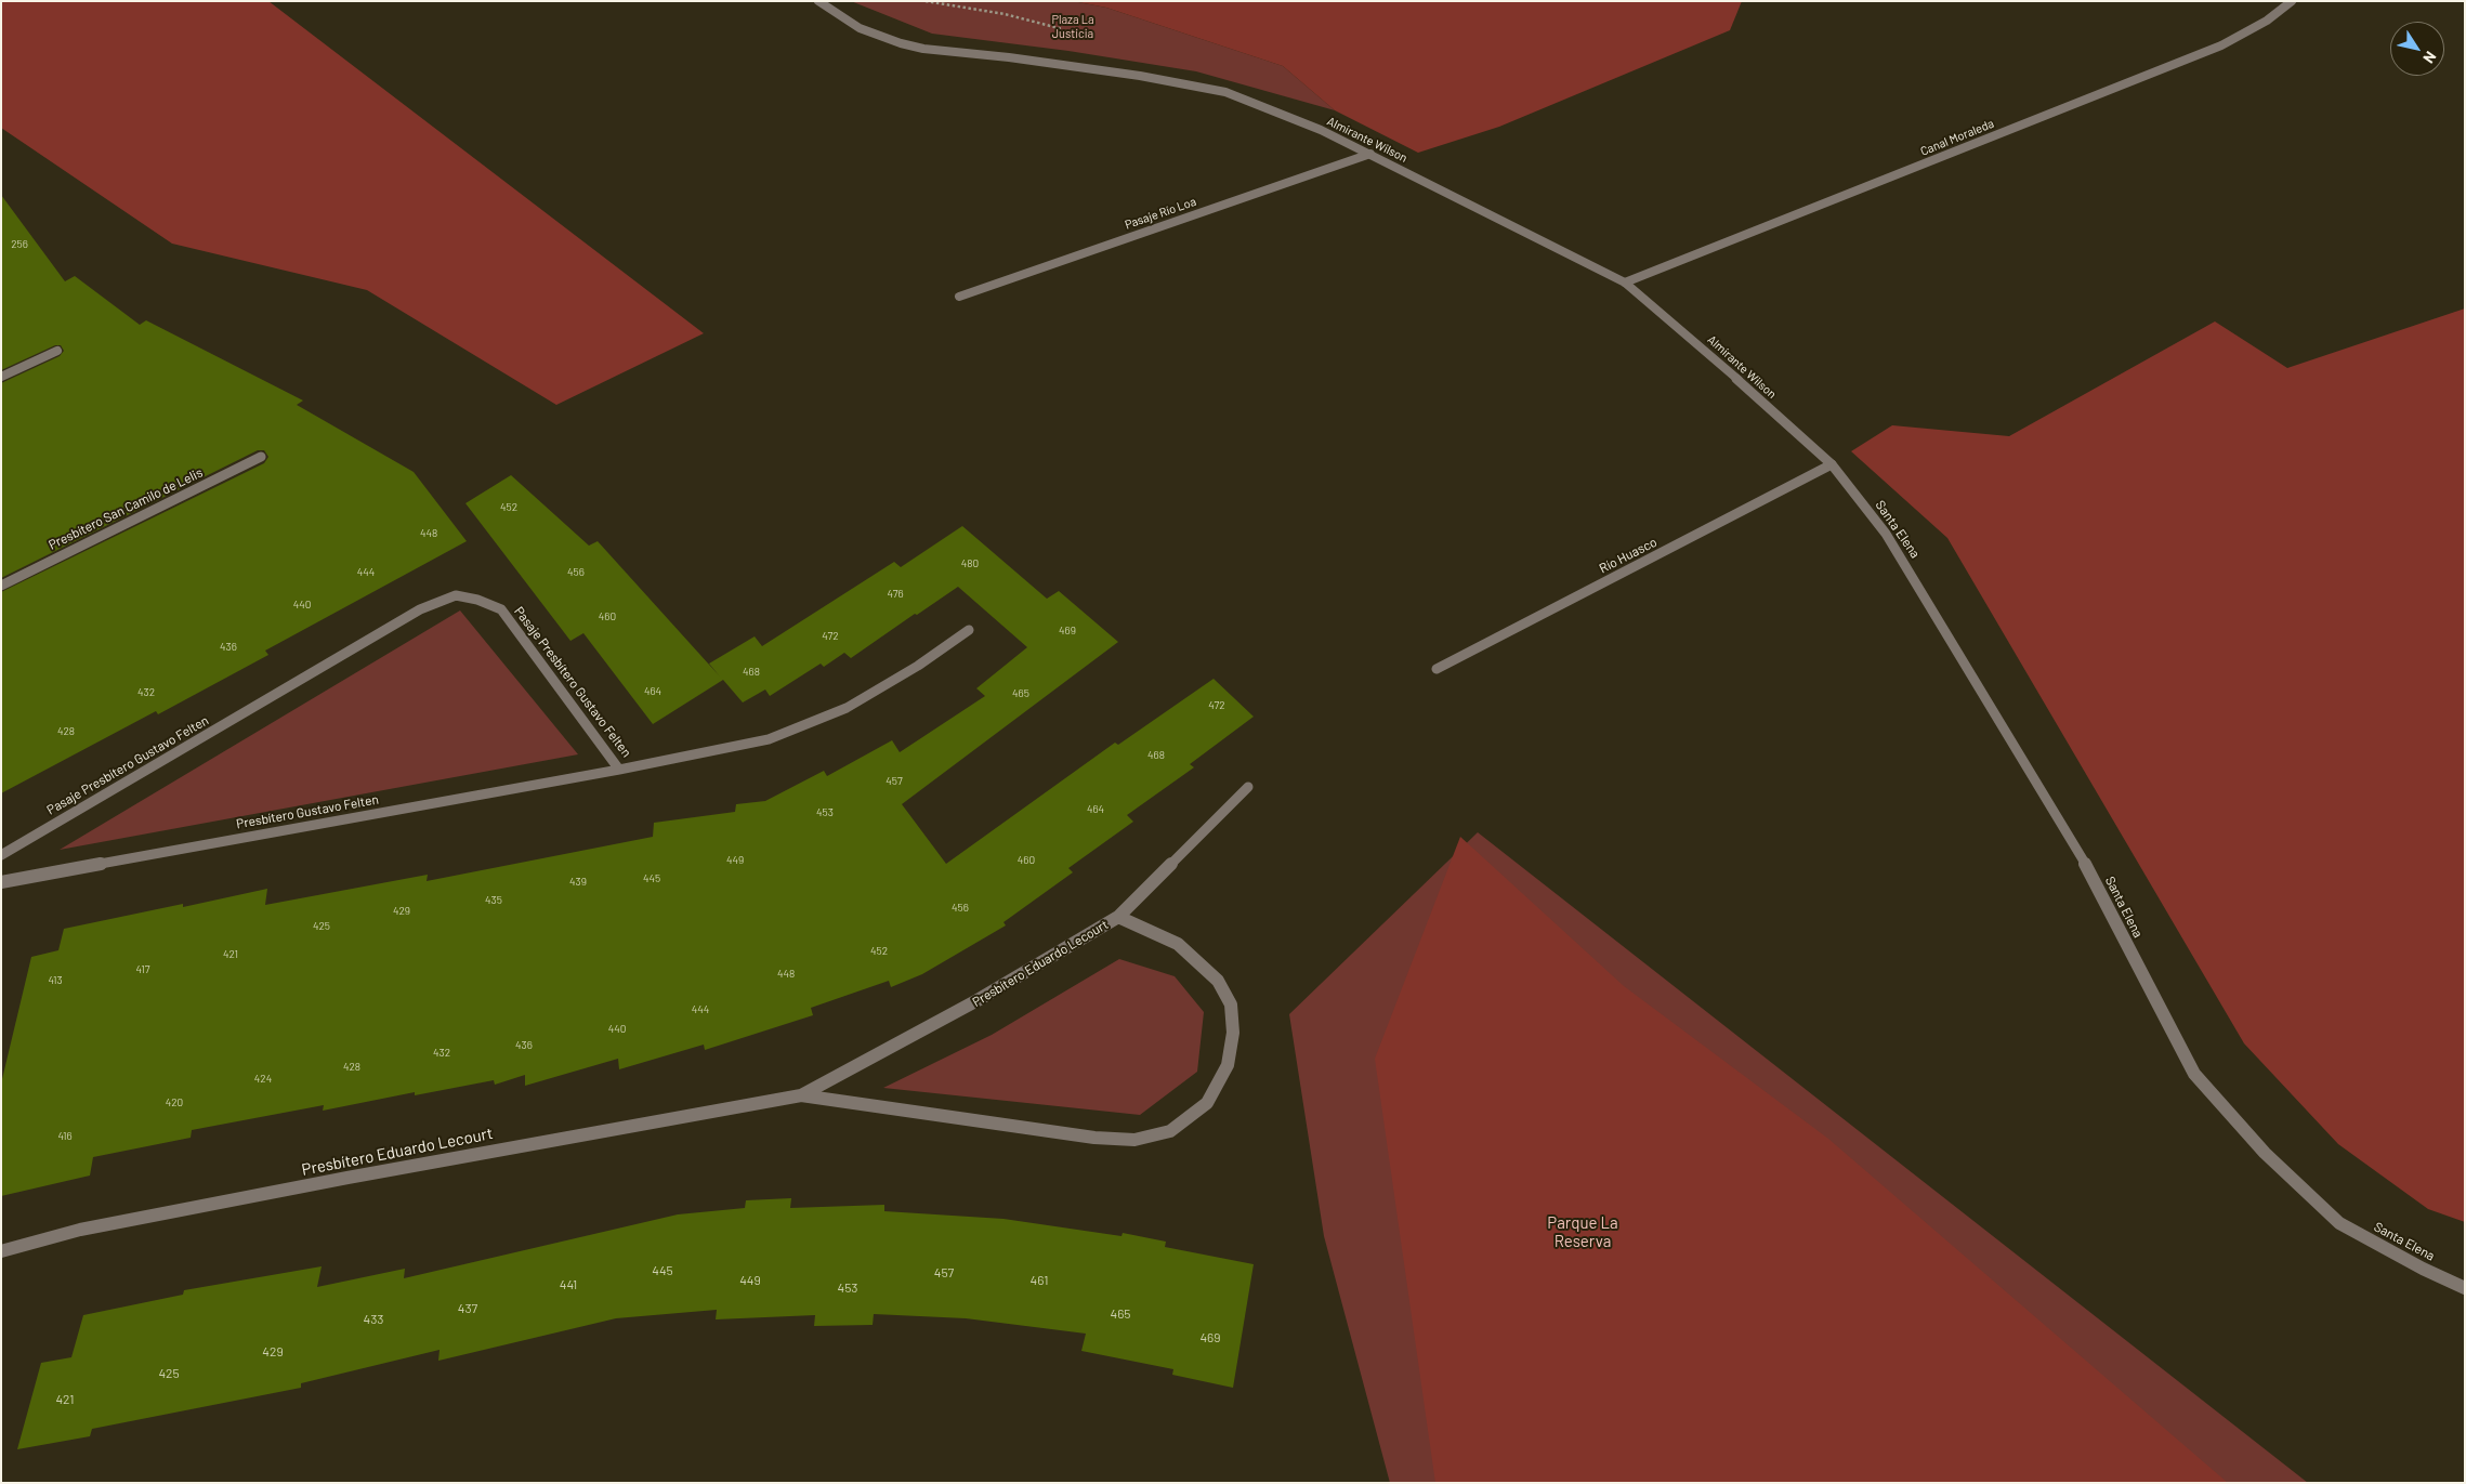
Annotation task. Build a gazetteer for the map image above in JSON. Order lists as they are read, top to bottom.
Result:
{
  "streets": {
    "street": [
      "Canal Moraleda",
      "Almirante Wilson",
      "Pasaje Río Loa",
      "Presbítero San Camilo de Lelis",
      "Santa Elena",
      "Río Huasco",
      "Pasaje Presbítero Gustavo Felten",
      "Presbítero Gustavo Felten",
      "Presbítero Eduardo Lecourt"
    ]
  },
  "crossings": [
    ["Canal Moraleda", "Almirante Wilson"],
    ["Almirante Wilson", "Pasaje Río Loa"],
    ["Almirante Wilson", "Santa Elena"],
    ["Almirante Wilson", "Río Huasco"],
    ["Santa Elena", "Río Huasco"],
    ["Pasaje Presbítero Gustavo Felten", "Presbítero Gustavo Felten"]
  ],
  "parks": ["Plaza La Justicia", "Parque La Reserva"],
  "house_numbers": [
    "256",
    "452",
    "448",
    "480",
    "444",
    "456",
    "476",
    "440",
    "460",
    "469",
    "472",
    "436",
    "468",
    "464",
    "432",
    "465",
    "472",
    "428",
    "468",
    "457",
    "464",
    "453",
    "449",
    "460",
    "445",
    "439",
    "435",
    "456",
    "429",
    "425",
    "452",
    "421",
    "417",
    "448",
    "413",
    "444",
    "440",
    "436",
    "432",
    "428",
    "424",
    "420",
    "416",
    "445",
    "457",
    "449",
    "461",
    "441",
    "453",
    "437",
    "465",
    "433",
    "469",
    "429",
    "425",
    "421"
  ],
  "north": "bottom right"
}
